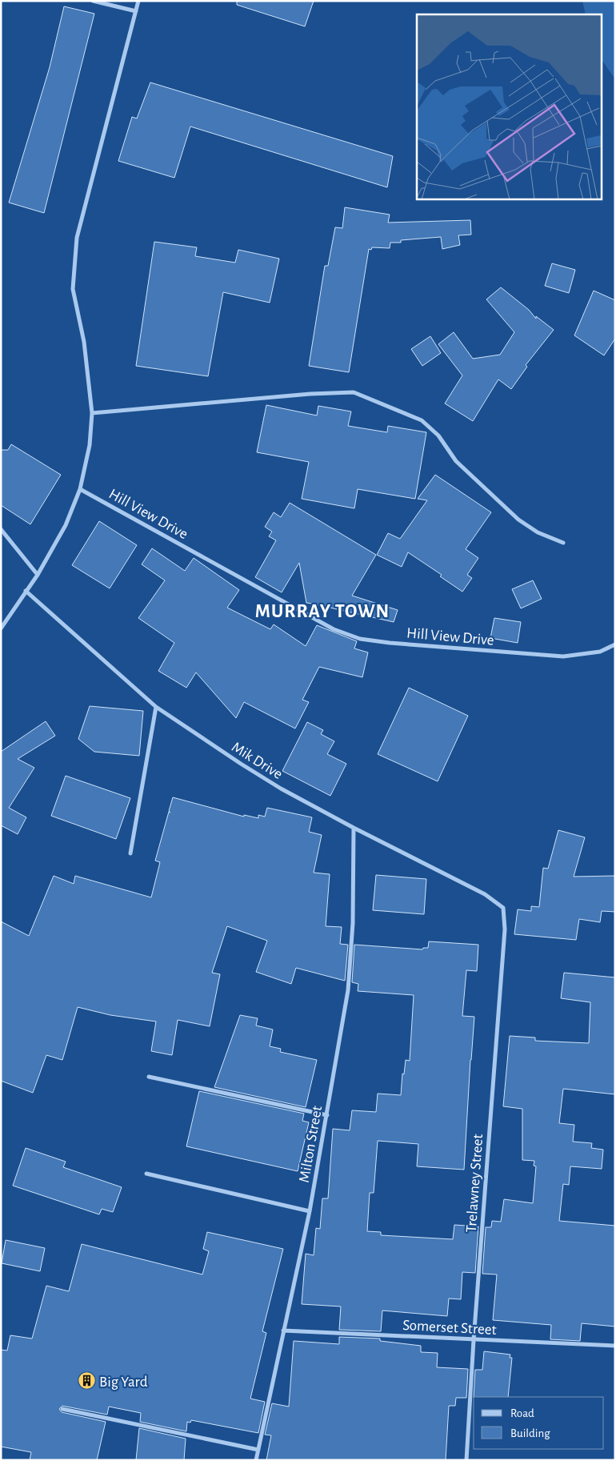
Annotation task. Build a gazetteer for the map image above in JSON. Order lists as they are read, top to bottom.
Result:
{
  "streets": {
    "street": [
      "Hill View Drive",
      "Mik Drive",
      "Milton Street",
      "Trelawney Street",
      "Somerset Street"
    ]
  },
  "crossings": [
    ["Mik Drive", "Milton Street"],
    ["Mik Drive", "Trelawney Street"],
    ["Milton Street", "Somerset Street"],
    ["Trelawney Street", "Somerset Street"]
  ],
  "districts": ["MURRAY TOWN"],
  "places": {
    "building": ["Big Yard"]
  },
  "legend": ["Road", "Building"]
}
